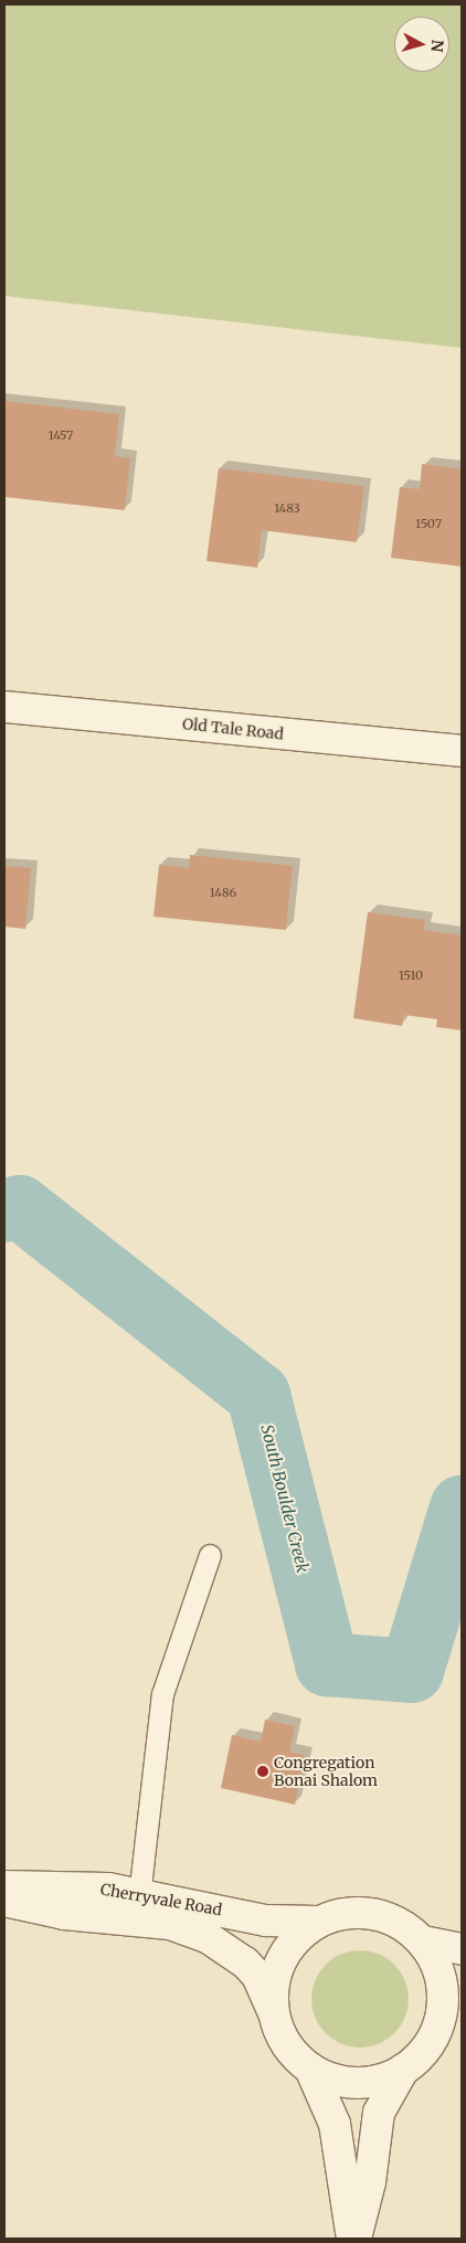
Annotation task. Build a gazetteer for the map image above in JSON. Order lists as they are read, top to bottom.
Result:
{
  "streets": {
    "street": ["Old Tale Road", "Cherryvale Road"]
  },
  "water": ["South Boulder Creek"],
  "places": ["Congregation Bonai Shalom"],
  "house_numbers": [
    "1457",
    "1483",
    "1507",
    "1486",
    "1510"
  ],
  "north": "right"
}
